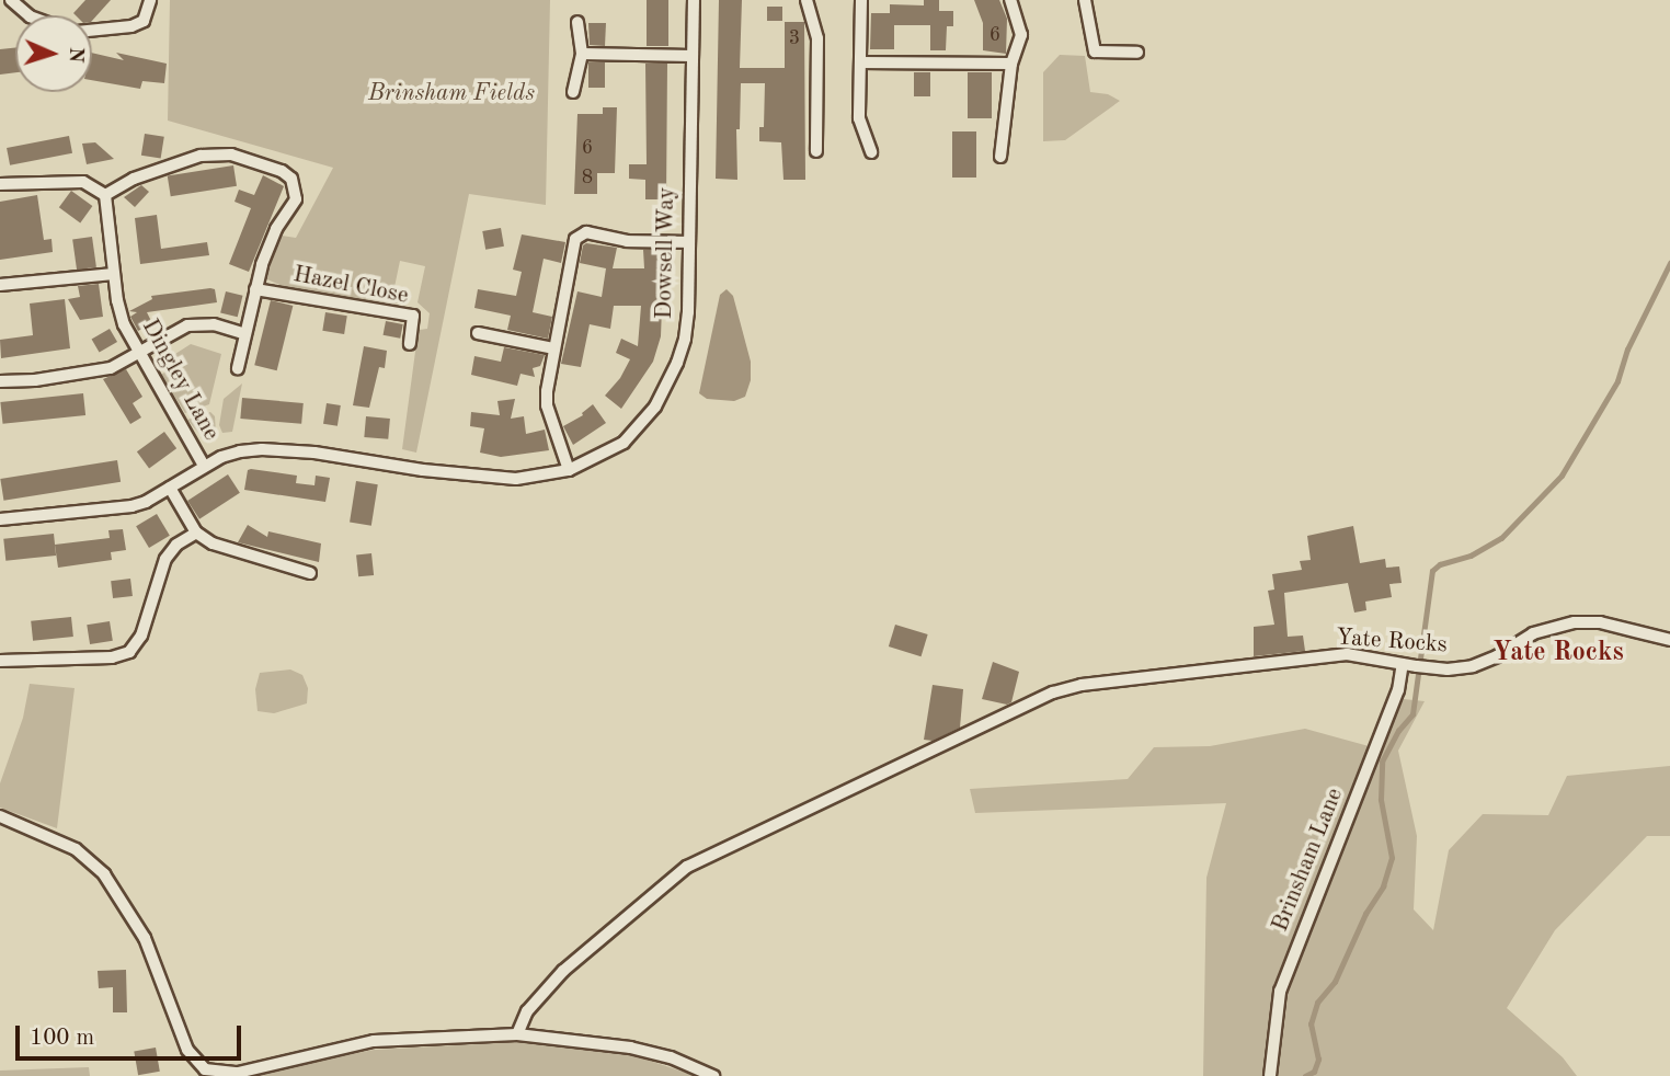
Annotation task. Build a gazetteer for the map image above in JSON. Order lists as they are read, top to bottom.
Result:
{
  "streets": {
    "street": [
      "Dowsell Way",
      "Hazel Close",
      "Dingley Lane",
      "Yate Rocks",
      "Brinsham Lane"
    ]
  },
  "crossings": [
    ["Dowsell Way", "Dingley Lane"],
    ["Yate Rocks", "Brinsham Lane"]
  ],
  "districts": ["Yate Rocks"],
  "parks": ["Brinsham Fields"],
  "house_numbers": [
    "6",
    "3",
    "6",
    "8"
  ],
  "scale_bar": "100 m",
  "north": "right"
}
